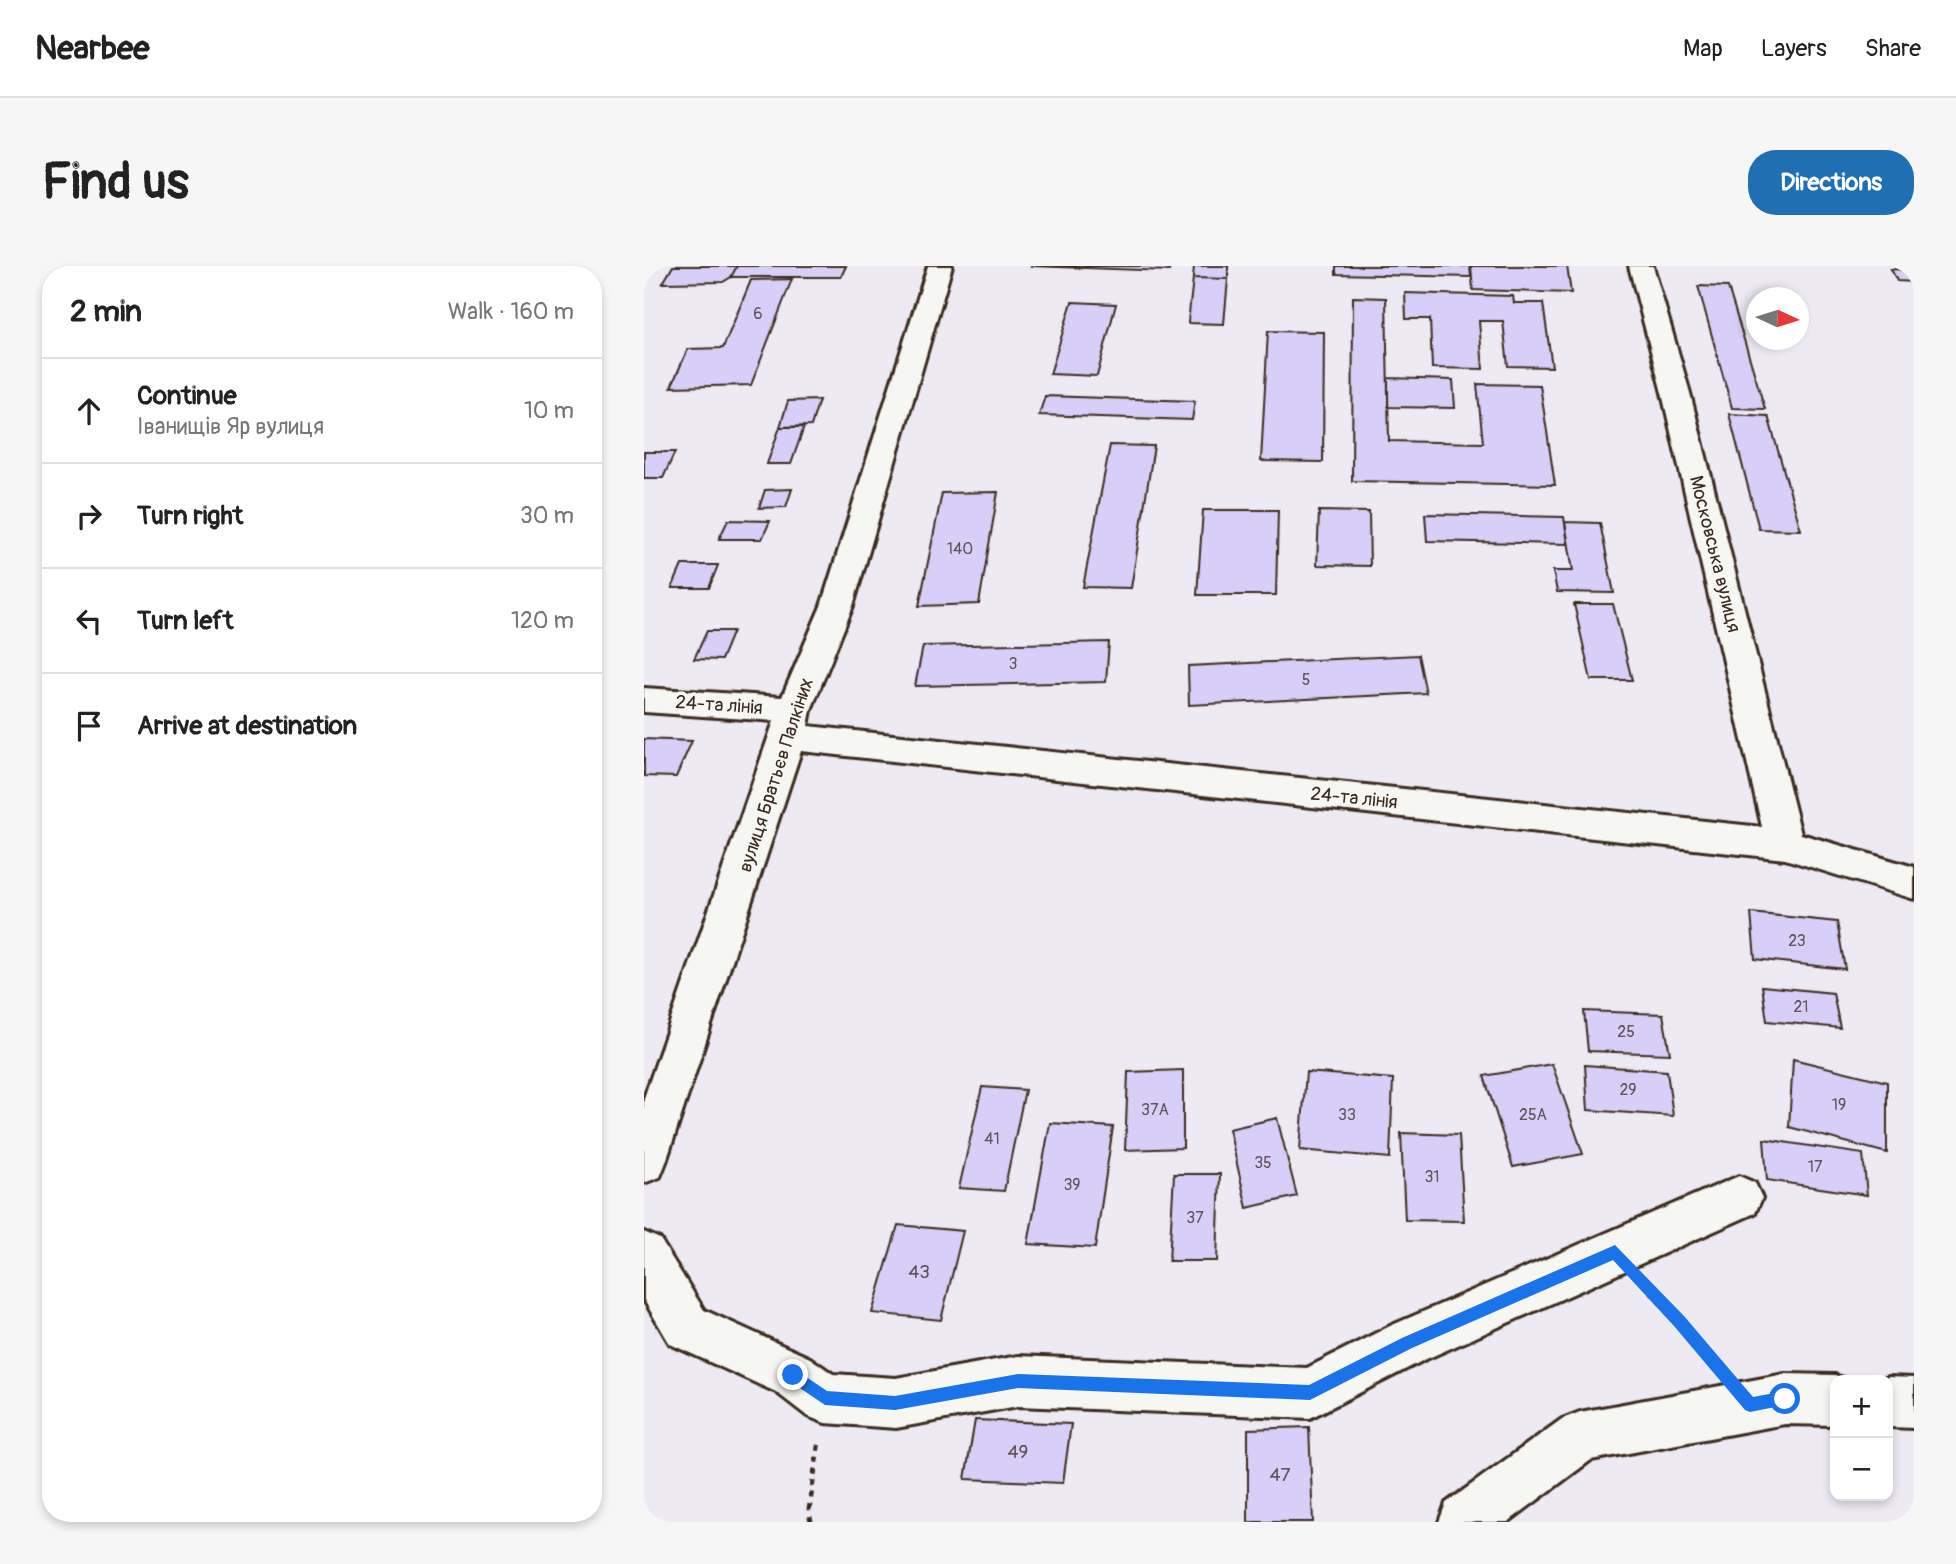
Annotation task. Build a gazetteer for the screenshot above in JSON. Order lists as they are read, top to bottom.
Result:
{
  "streets": {
    "street": ["Московська вулиця", "24-та лінія", "вулиця Братьєв Палкіних"]
  },
  "crossings": [
    ["Московська вулиця", "24-та лінія"],
    ["24-та лінія", "вулиця Братьєв Палкіних"]
  ],
  "house_numbers": [
    "6",
    "140",
    "3",
    "5",
    "23",
    "21",
    "25",
    "29",
    "19",
    "37А",
    "33",
    "25А",
    "41",
    "35",
    "17",
    "31",
    "39",
    "37",
    "43",
    "49",
    "47"
  ],
  "north": "right",
  "page": {
    "header": "Nearbee",
    "nav": ["Map", "Layers", "Share"],
    "buttons": "Directions",
    "title": "Find us",
    "heading": ["2 min", "Walk · 160 m"],
    "list": [
      ["Continue", "Іванищів Яр вулиця", "10 m"],
      ["Turn right", "30 m"],
      ["Turn left", "120 m"],
      "Arrive at destination"
    ],
    "map_buttons": ["+", "−"]
  }
}
